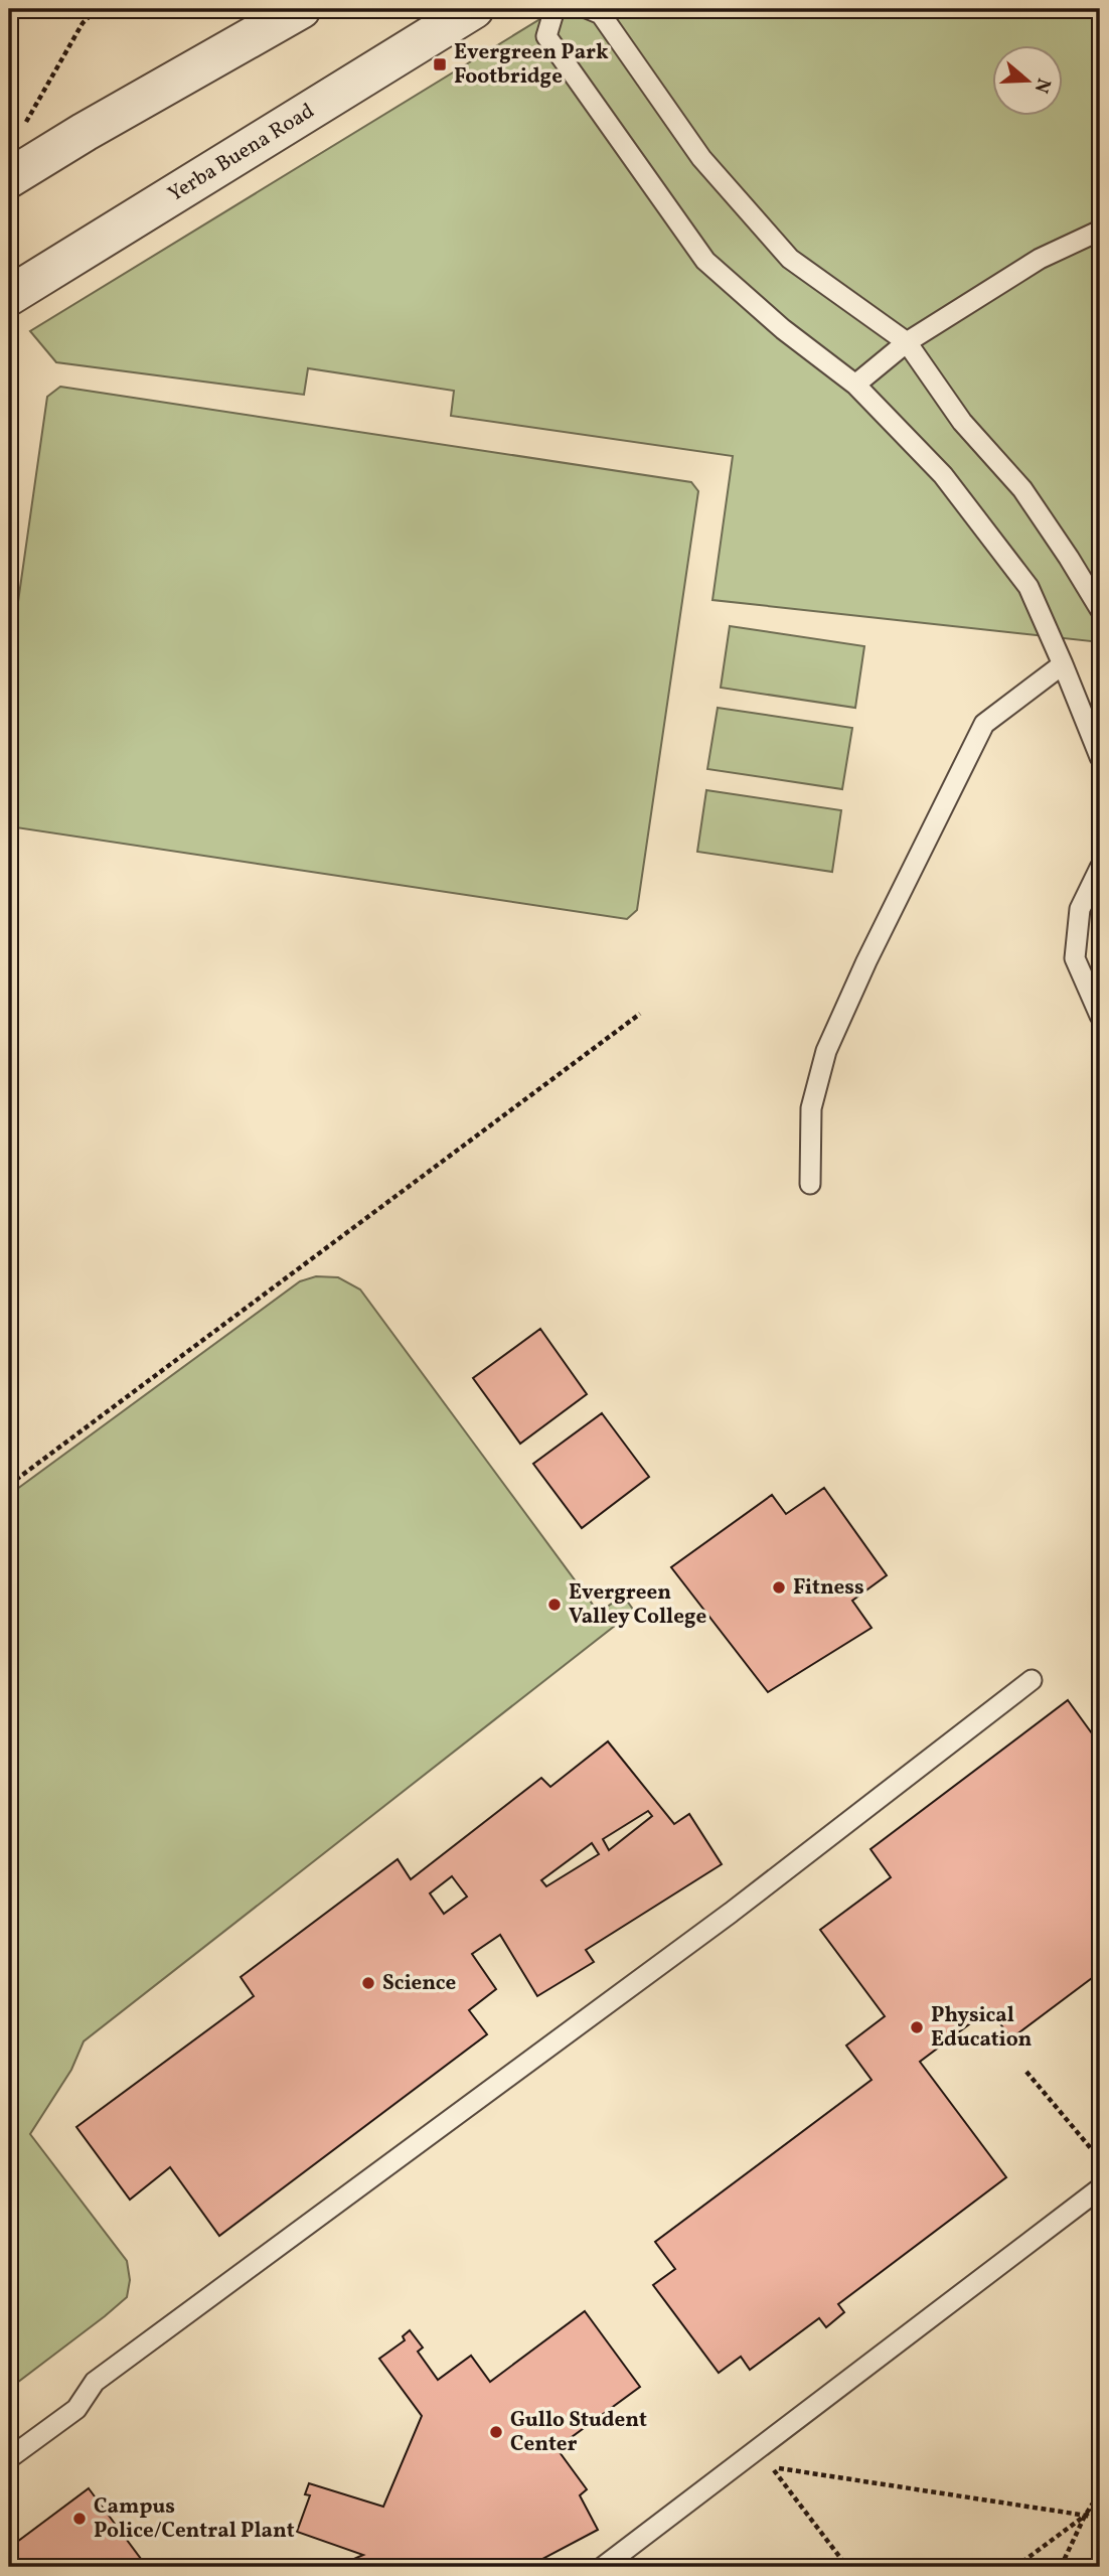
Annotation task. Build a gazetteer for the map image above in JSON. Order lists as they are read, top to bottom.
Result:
{
  "streets": {
    "street": ["Yerba Buena Road"]
  },
  "places": {
    "transit": ["Evergreen Park Footbridge"],
    "other": [
      "Fitness",
      "Evergreen Valley College",
      "Science",
      "Physical Education",
      "Gullo Student Center",
      "Campus Police/Central Plant"
    ]
  },
  "north": "right"
}
